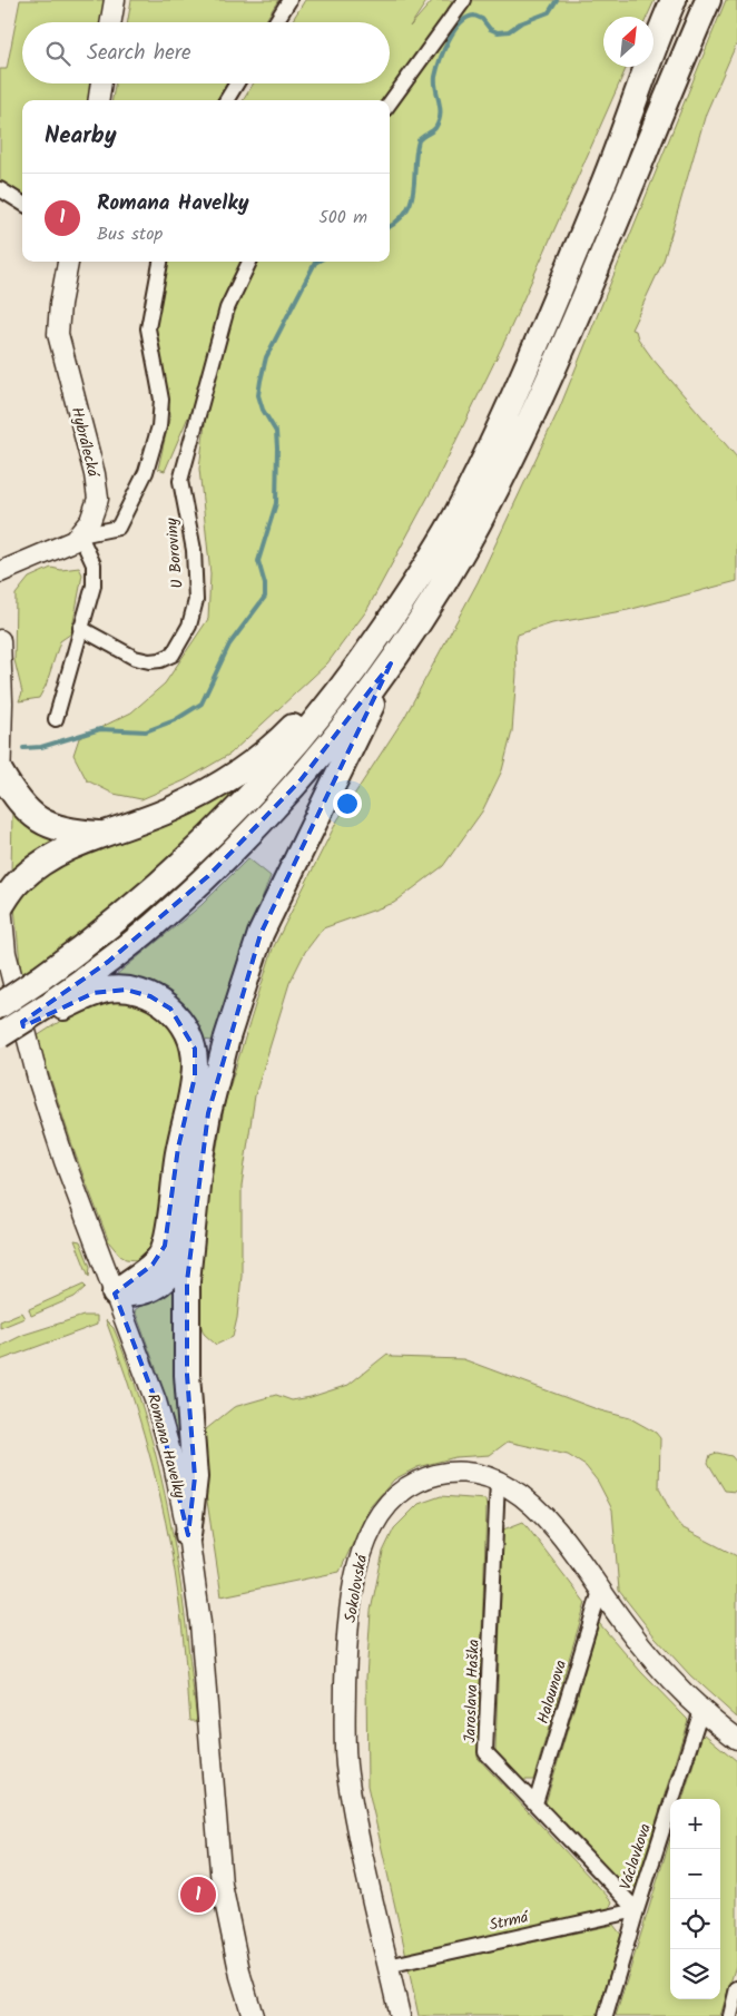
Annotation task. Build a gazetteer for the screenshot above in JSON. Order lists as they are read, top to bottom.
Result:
{
  "streets": {
    "street": [
      "Hybrálecká",
      "U Boroviny",
      "Romana Havelky",
      "Sokolovská",
      "Jaroslava Haška",
      "Halounova",
      "Václavkova",
      "Strmá"
    ]
  },
  "crossings": [
    ["Sokolovská", "Jaroslava Haška"],
    ["Sokolovská", "Halounova"],
    ["Sokolovská", "Václavkova"],
    ["Sokolovská", "Strmá"],
    ["Jaroslava Haška", "Halounova"],
    ["Jaroslava Haška", "Václavkova"],
    ["Jaroslava Haška", "Strmá"],
    ["Václavkova", "Strmá"]
  ],
  "north": "top right",
  "page": {
    "search": "Search here",
    "heading": "Nearby",
    "list": [
      {
        "mark": "1",
        "name": "Romana Havelky",
        "note": "Bus stop",
        "value": "500 m"
      }
    ],
    "map_buttons": ["+", "−"],
    "pins": "1"
  }
}
